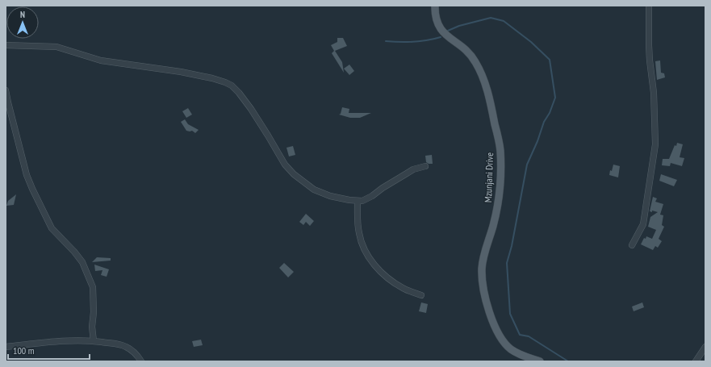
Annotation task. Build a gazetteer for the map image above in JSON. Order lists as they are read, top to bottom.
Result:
{
  "streets": {
    "main road": ["Mzunjani Drive"]
  },
  "scale_bar": "100 m",
  "north": "top"
}
